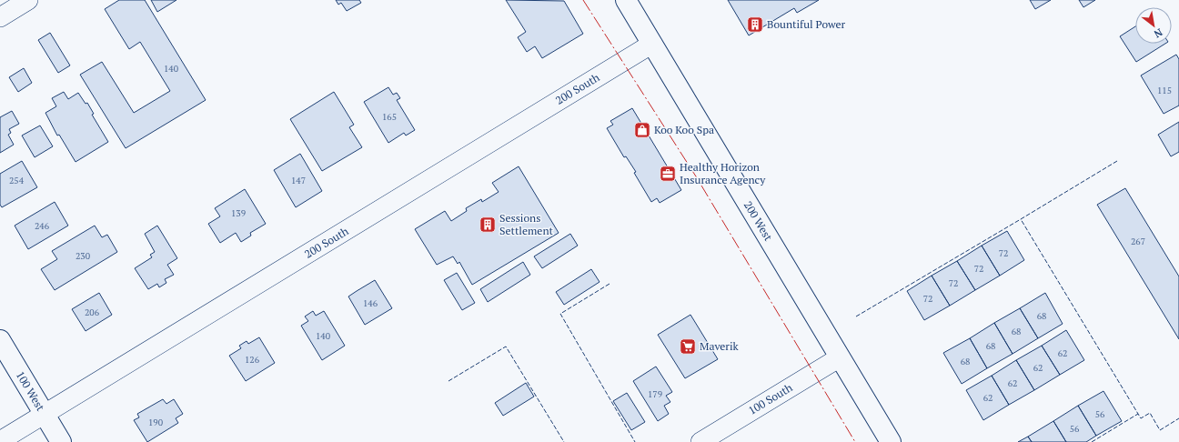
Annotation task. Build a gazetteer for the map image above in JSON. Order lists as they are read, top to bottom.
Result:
{
  "streets": {
    "main road": ["200 West", "100 West"],
    "street": ["200 South", "100 South"]
  },
  "crossings": [
    ["200 South", "200 West"],
    ["200 South", "100 West"],
    ["200 West", "100 South"]
  ],
  "places": {
    "building": ["Bountiful Power", "Sessions Settlement"],
    "shop": ["Koo Koo Spa"],
    "office": ["Healthy Horizon Insurance Agency"],
    "supermarket": ["Maverik"]
  },
  "house_numbers": [
    "140",
    "115",
    "165",
    "254",
    "147",
    "139",
    "246",
    "267",
    "72",
    "230",
    "72",
    "72",
    "72",
    "146",
    "206",
    "68",
    "68",
    "140",
    "68",
    "62",
    "126",
    "68",
    "62",
    "62",
    "179",
    "62",
    "56",
    "190",
    "56"
  ],
  "north": "bottom right"
}
